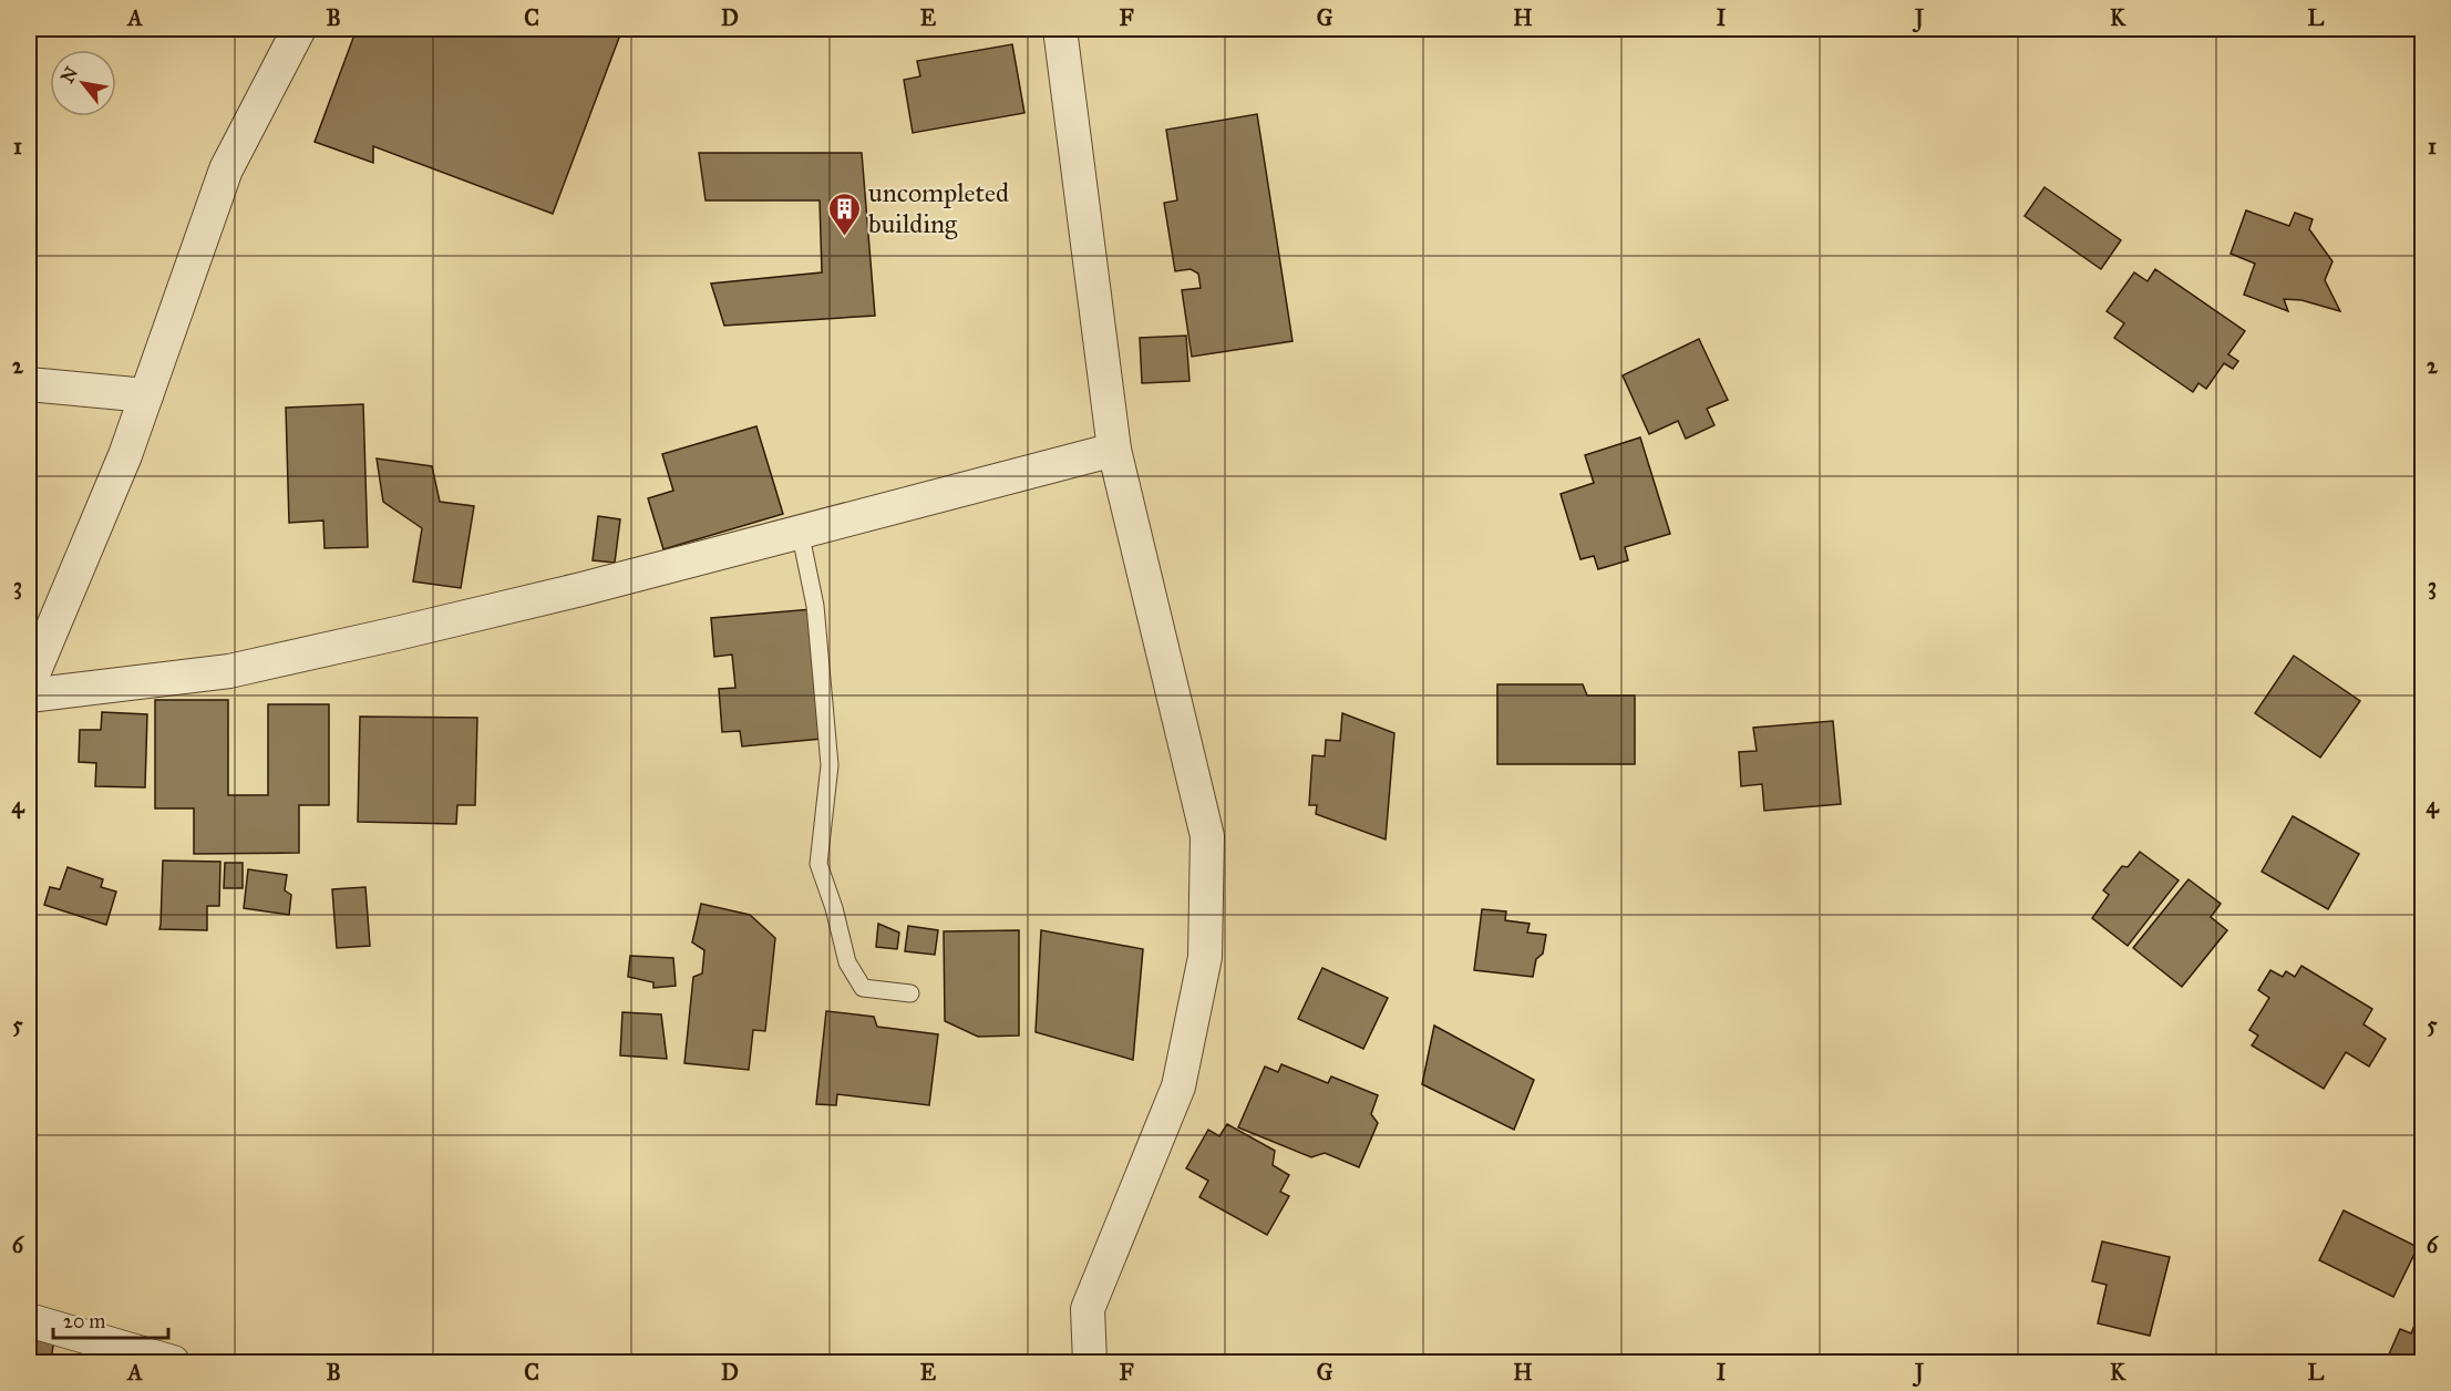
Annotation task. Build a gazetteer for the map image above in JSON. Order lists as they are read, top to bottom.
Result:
{
  "places": {
    "building": ["uncompleted building"]
  },
  "scale_bar": "20 m",
  "north": "top left",
  "grid": {
    "columns": [
      "A",
      "B",
      "C",
      "D",
      "E",
      "F",
      "G",
      "H",
      "I",
      "J",
      "K",
      "L"
    ],
    "rows": [
      "1",
      "2",
      "3",
      "4",
      "5",
      "6"
    ]
  }
}
